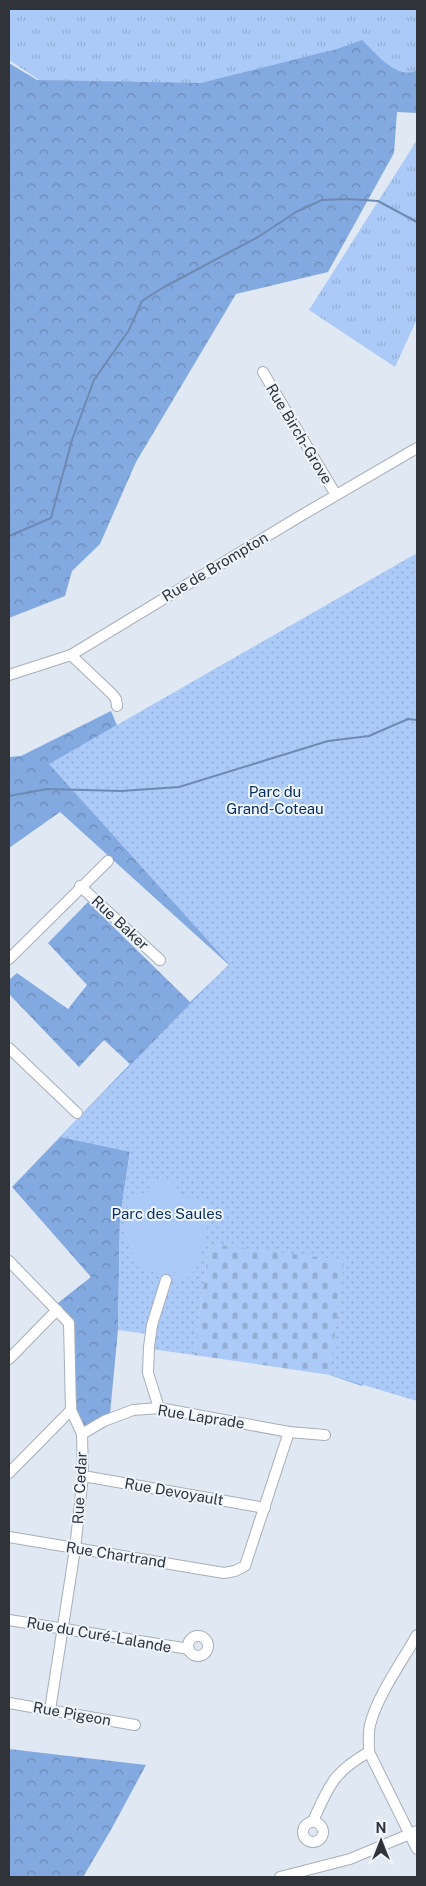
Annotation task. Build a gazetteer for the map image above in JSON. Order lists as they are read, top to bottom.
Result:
{
  "streets": {
    "street": [
      "Rue Birch-Grove",
      "Rue de Brompton",
      "Rue Baker",
      "Rue Laprade",
      "Rue Cedar",
      "Rue Devoyault",
      "Rue Chartrand",
      "Rue du Curé-Lalande",
      "Rue Pigeon"
    ]
  },
  "crossings": [
    ["Rue Birch-Grove", "Rue de Brompton"],
    ["Rue Laprade", "Rue Cedar"],
    ["Rue Cedar", "Rue Devoyault"],
    ["Rue Cedar", "Rue Chartrand"],
    ["Rue Cedar", "Rue du Curé-Lalande"],
    ["Rue Cedar", "Rue Pigeon"],
    ["Rue Devoyault", "Rue Chartrand"]
  ],
  "parks": ["Parc du Grand-Coteau", "Parc des Saules"],
  "north": "top"
}
